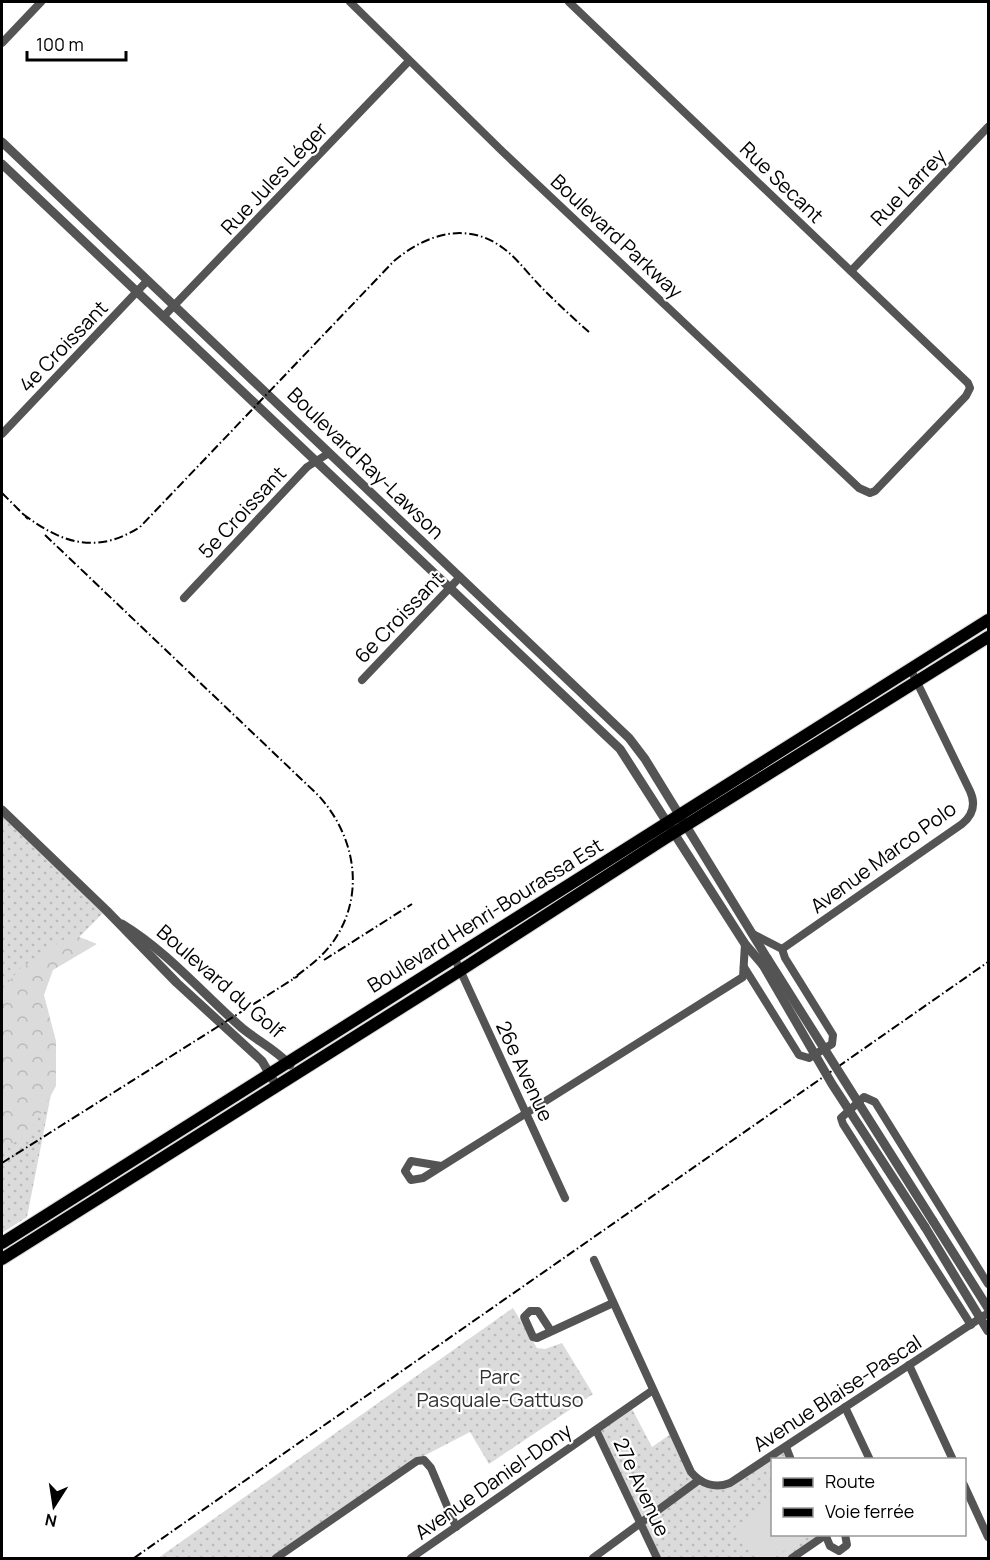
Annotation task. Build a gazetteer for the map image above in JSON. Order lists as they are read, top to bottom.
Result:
{
  "streets": {
    "main road": ["Boulevard Henri-Bourassa Est"],
    "street": [
      "Rue Jules Léger",
      "Rue Secant",
      "Rue Larrey",
      "Boulevard Parkway",
      "4e Croissant",
      "Boulevard Ray-Lawson",
      "5e Croissant",
      "6e Croissant",
      "Avenue Marco Polo",
      "Boulevard du Golf",
      "26e Avenue",
      "Avenue Blaise-Pascal",
      "Avenue Daniel-Dony",
      "27e Avenue"
    ]
  },
  "crossings": [
    ["Rue Jules Léger", "Boulevard Parkway"],
    ["Rue Jules Léger", "Boulevard Ray-Lawson"],
    ["Rue Secant", "Rue Larrey"],
    ["Rue Secant", "Boulevard Parkway"],
    ["4e Croissant", "Boulevard Ray-Lawson"],
    ["Boulevard Ray-Lawson", "5e Croissant"],
    ["Boulevard Ray-Lawson", "6e Croissant"],
    ["Boulevard Ray-Lawson", "Boulevard Henri-Bourassa Est"],
    ["Avenue Marco Polo", "Boulevard Henri-Bourassa Est"],
    ["Boulevard Henri-Bourassa Est", "Boulevard du Golf"],
    ["Boulevard Henri-Bourassa Est", "26e Avenue"],
    ["Avenue Daniel-Dony", "27e Avenue"]
  ],
  "parks": ["Parc Pasquale-Gattuso"],
  "legend": ["Route", "Voie ferrée"],
  "scale_bar": "100 m",
  "north": "bottom"
}
